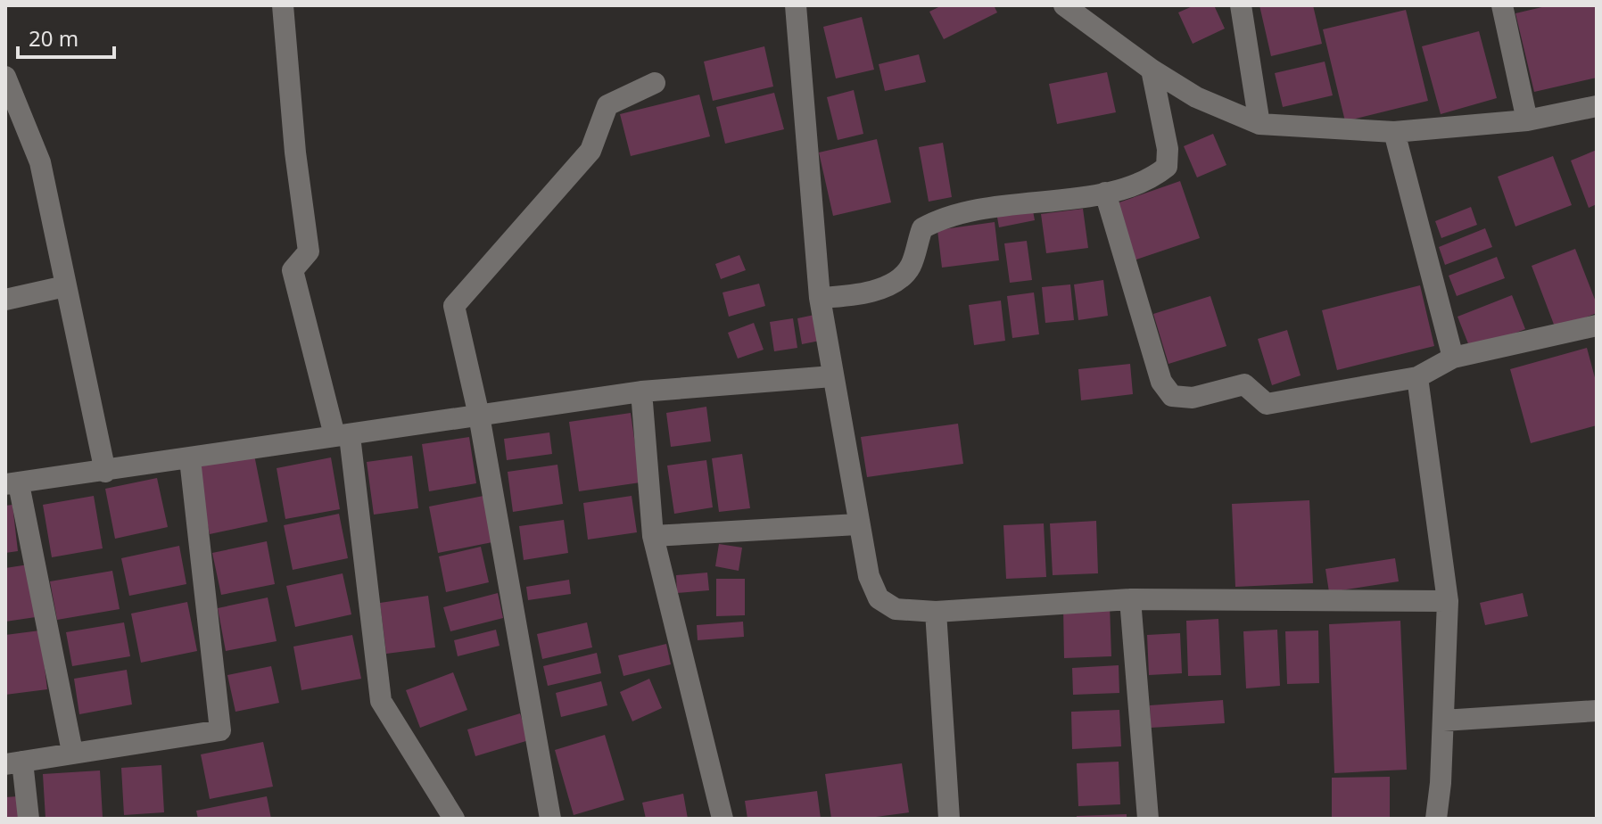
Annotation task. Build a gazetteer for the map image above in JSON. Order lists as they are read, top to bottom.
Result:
{
  "scale_bar": "20 m"
}
